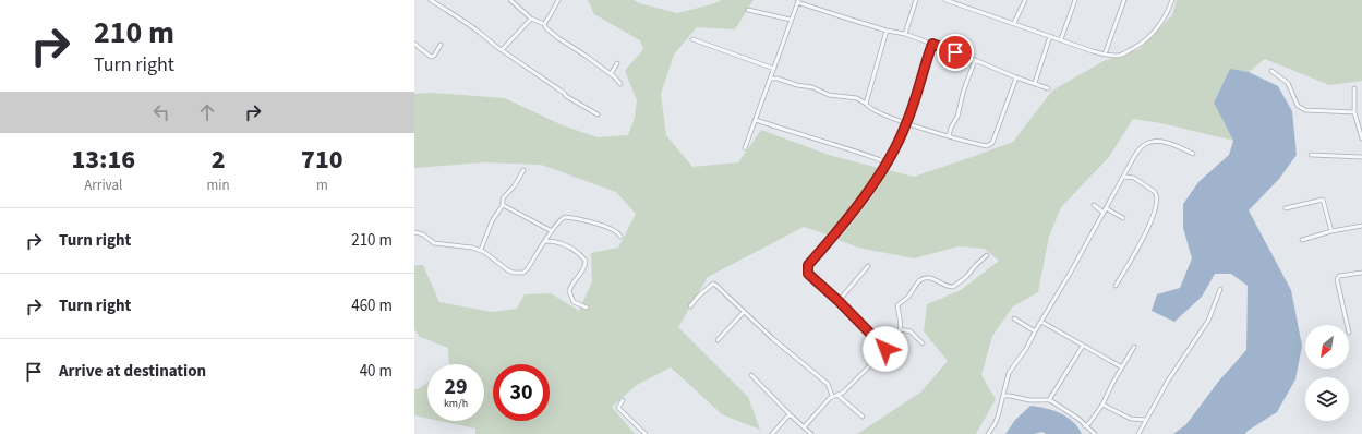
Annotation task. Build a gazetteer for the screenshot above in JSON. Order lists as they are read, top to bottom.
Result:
{
  "north": "bottom left",
  "page": {
    "turn": ["210 m", "Turn right"],
    "eta": [
      "13:16",
      "Arrival",
      "2",
      "min",
      "710",
      "m"
    ],
    "list": [
      {
        "name": "Turn right",
        "value": "210 m"
      },
      {
        "name": "Turn right",
        "value": "460 m"
      },
      {
        "name": "Arrive at destination",
        "value": "40 m"
      }
    ],
    "speed": "29 km/h",
    "limit": "30"
  }
}
